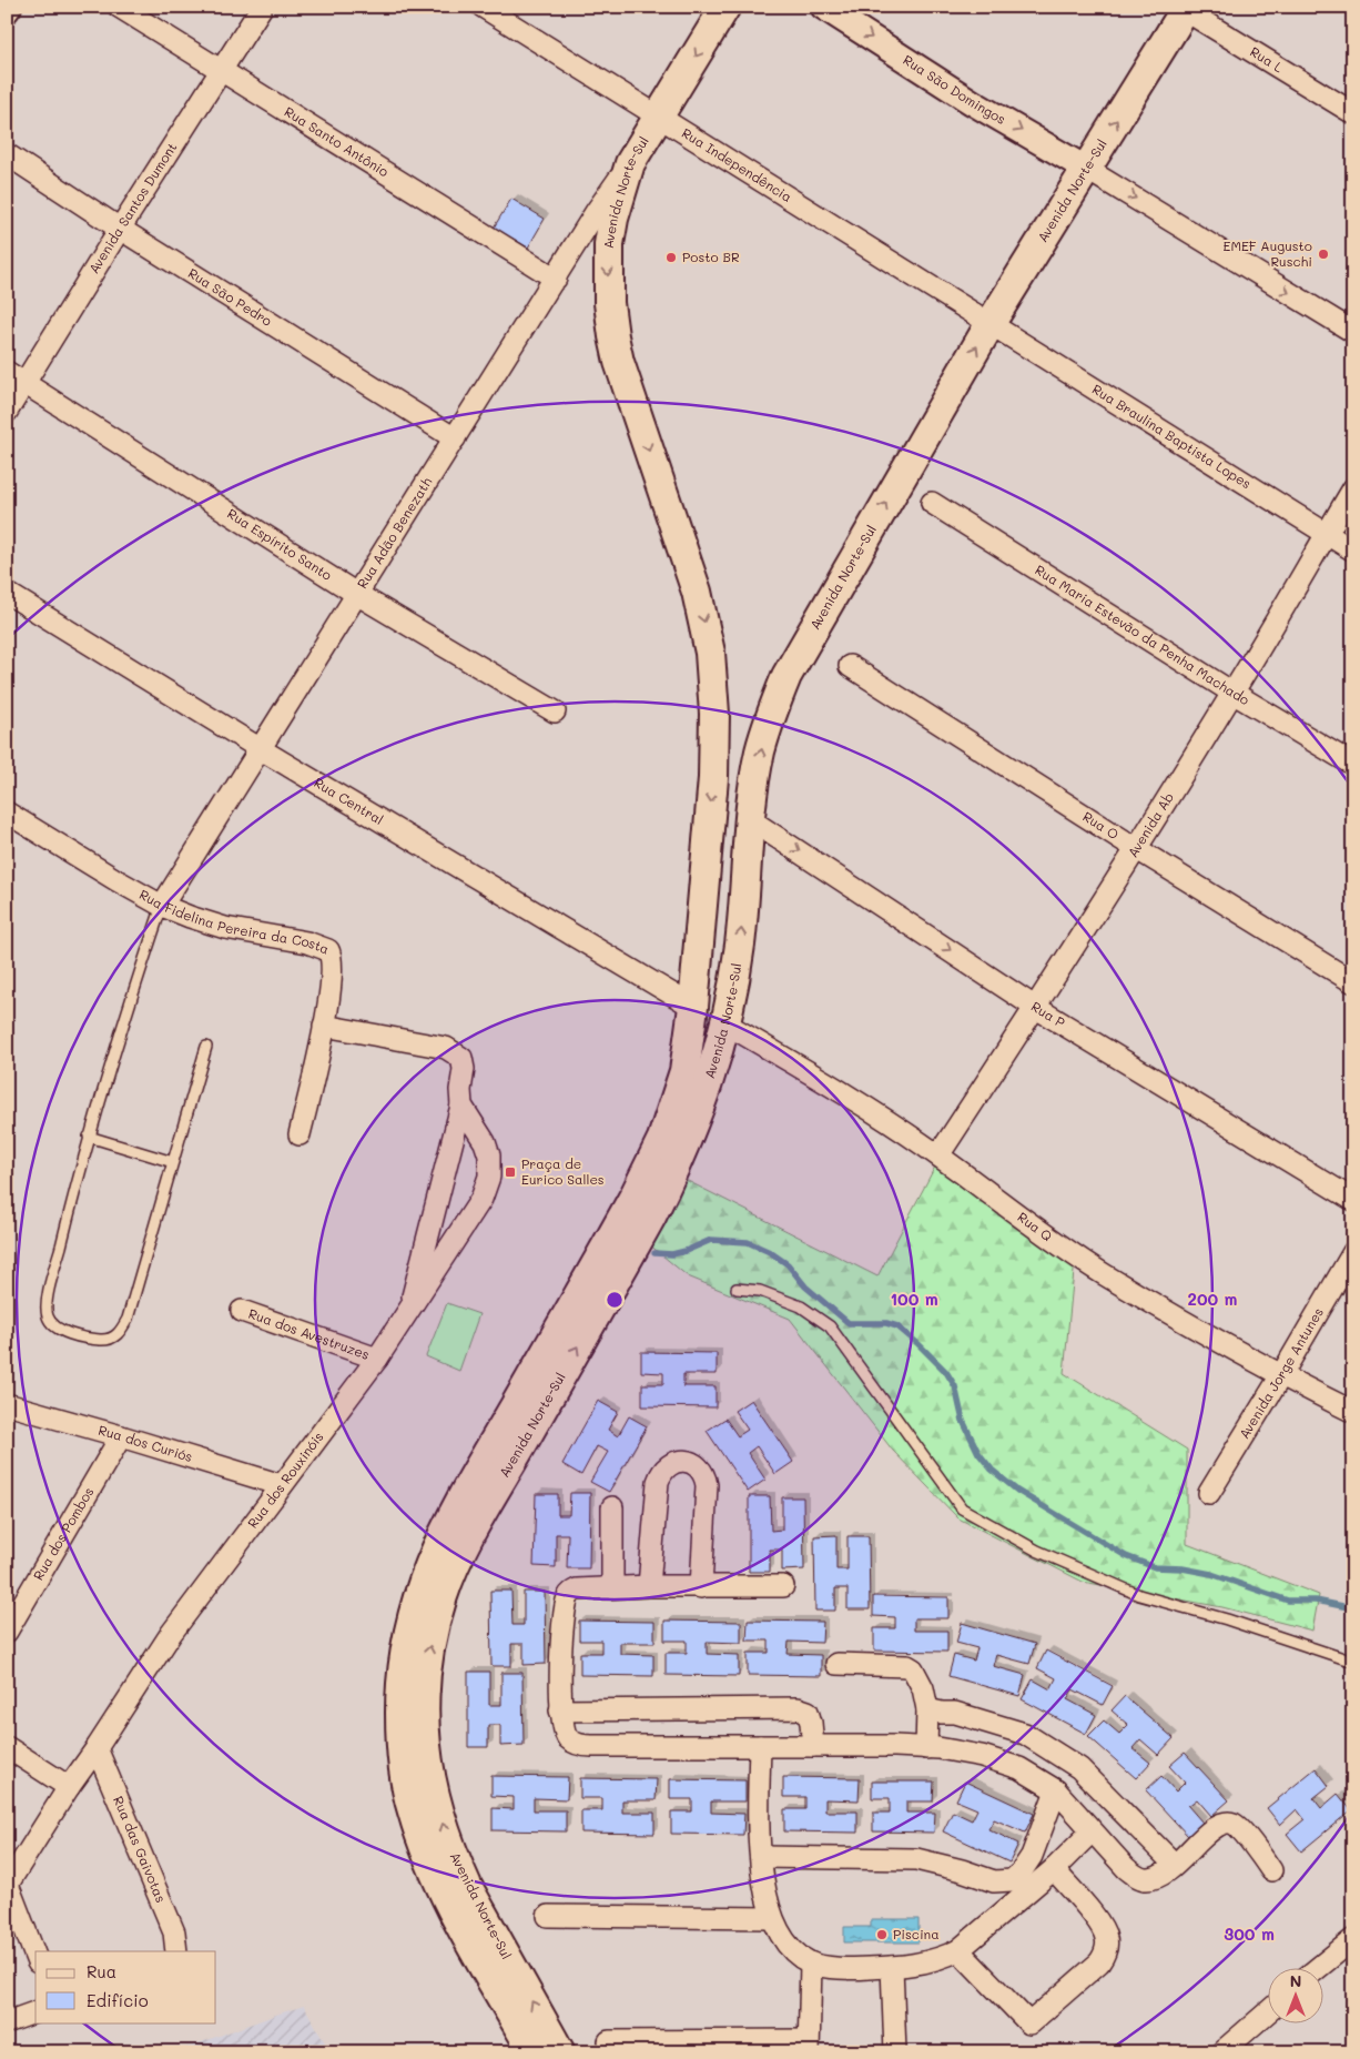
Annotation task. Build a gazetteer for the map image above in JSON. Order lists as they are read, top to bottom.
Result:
{
  "streets": {
    "main road": ["Avenida Norte-Sul"],
    "street": [
      "Rua L",
      "Rua São Domingos",
      "Rua Santo Antônio",
      "Rua Independência",
      "Avenida Santos Dumont",
      "Rua São Pedro",
      "Rua Braulina Baptista Lopes",
      "Rua Adão Benezath",
      "Rua Espírito Santo",
      "Rua Maria Estevão da Penha Machado",
      "Rua Central",
      "Rua O",
      "Avenida Ab",
      "Rua Fidelina Pereira da Costa",
      "Rua P",
      "Rua Q",
      "Rua dos Avestruzes",
      "Avenida Jorge Antunes",
      "Rua dos Curiós",
      "Rua dos Rouxinóis",
      "Rua dos Pombos",
      "Rua das Gaivotas"
    ]
  },
  "crossings": [
    ["Rua L", "Avenida Norte-Sul"],
    ["Rua São Domingos", "Avenida Norte-Sul"],
    ["Rua Santo Antônio", "Avenida Santos Dumont"],
    ["Rua Santo Antônio", "Rua Adão Benezath"],
    ["Rua Independência", "Avenida Norte-Sul"],
    ["Rua Independência", "Rua Braulina Baptista Lopes"],
    ["Avenida Norte-Sul", "Rua Braulina Baptista Lopes"],
    ["Avenida Norte-Sul", "Rua Adão Benezath"],
    ["Avenida Norte-Sul", "Rua Central"],
    ["Avenida Norte-Sul", "Rua P"],
    ["Avenida Norte-Sul", "Rua Q"],
    ["Avenida Santos Dumont", "Rua São Pedro"],
    ["Avenida Santos Dumont", "Rua Espírito Santo"],
    ["Rua São Pedro", "Rua Adão Benezath"],
    ["Rua Braulina Baptista Lopes", "Avenida Ab"],
    ["Rua Adão Benezath", "Rua Espírito Santo"],
    ["Rua Adão Benezath", "Rua Central"],
    ["Rua Adão Benezath", "Rua Fidelina Pereira da Costa"],
    ["Rua Maria Estevão da Penha Machado", "Avenida Ab"],
    ["Rua O", "Avenida Ab"],
    ["Avenida Ab", "Rua P"],
    ["Avenida Ab", "Rua Q"],
    ["Rua Q", "Avenida Jorge Antunes"],
    ["Rua dos Avestruzes", "Rua dos Rouxinóis"],
    ["Rua dos Curiós", "Rua dos Rouxinóis"],
    ["Rua dos Curiós", "Rua dos Pombos"],
    ["Rua dos Rouxinóis", "Rua das Gaivotas"]
  ],
  "one_way": ["Rua São Domingos", "Rua P"],
  "places": {
    "other": ["EMEF Augusto Ruschi", "Posto BR", "Piscina"],
    "transit": ["Praça de Eurico Salles"]
  },
  "legend": ["Rua", "Edifício"],
  "north": "top",
  "rings": ["100 m", "200 m", "300 m"]
}
